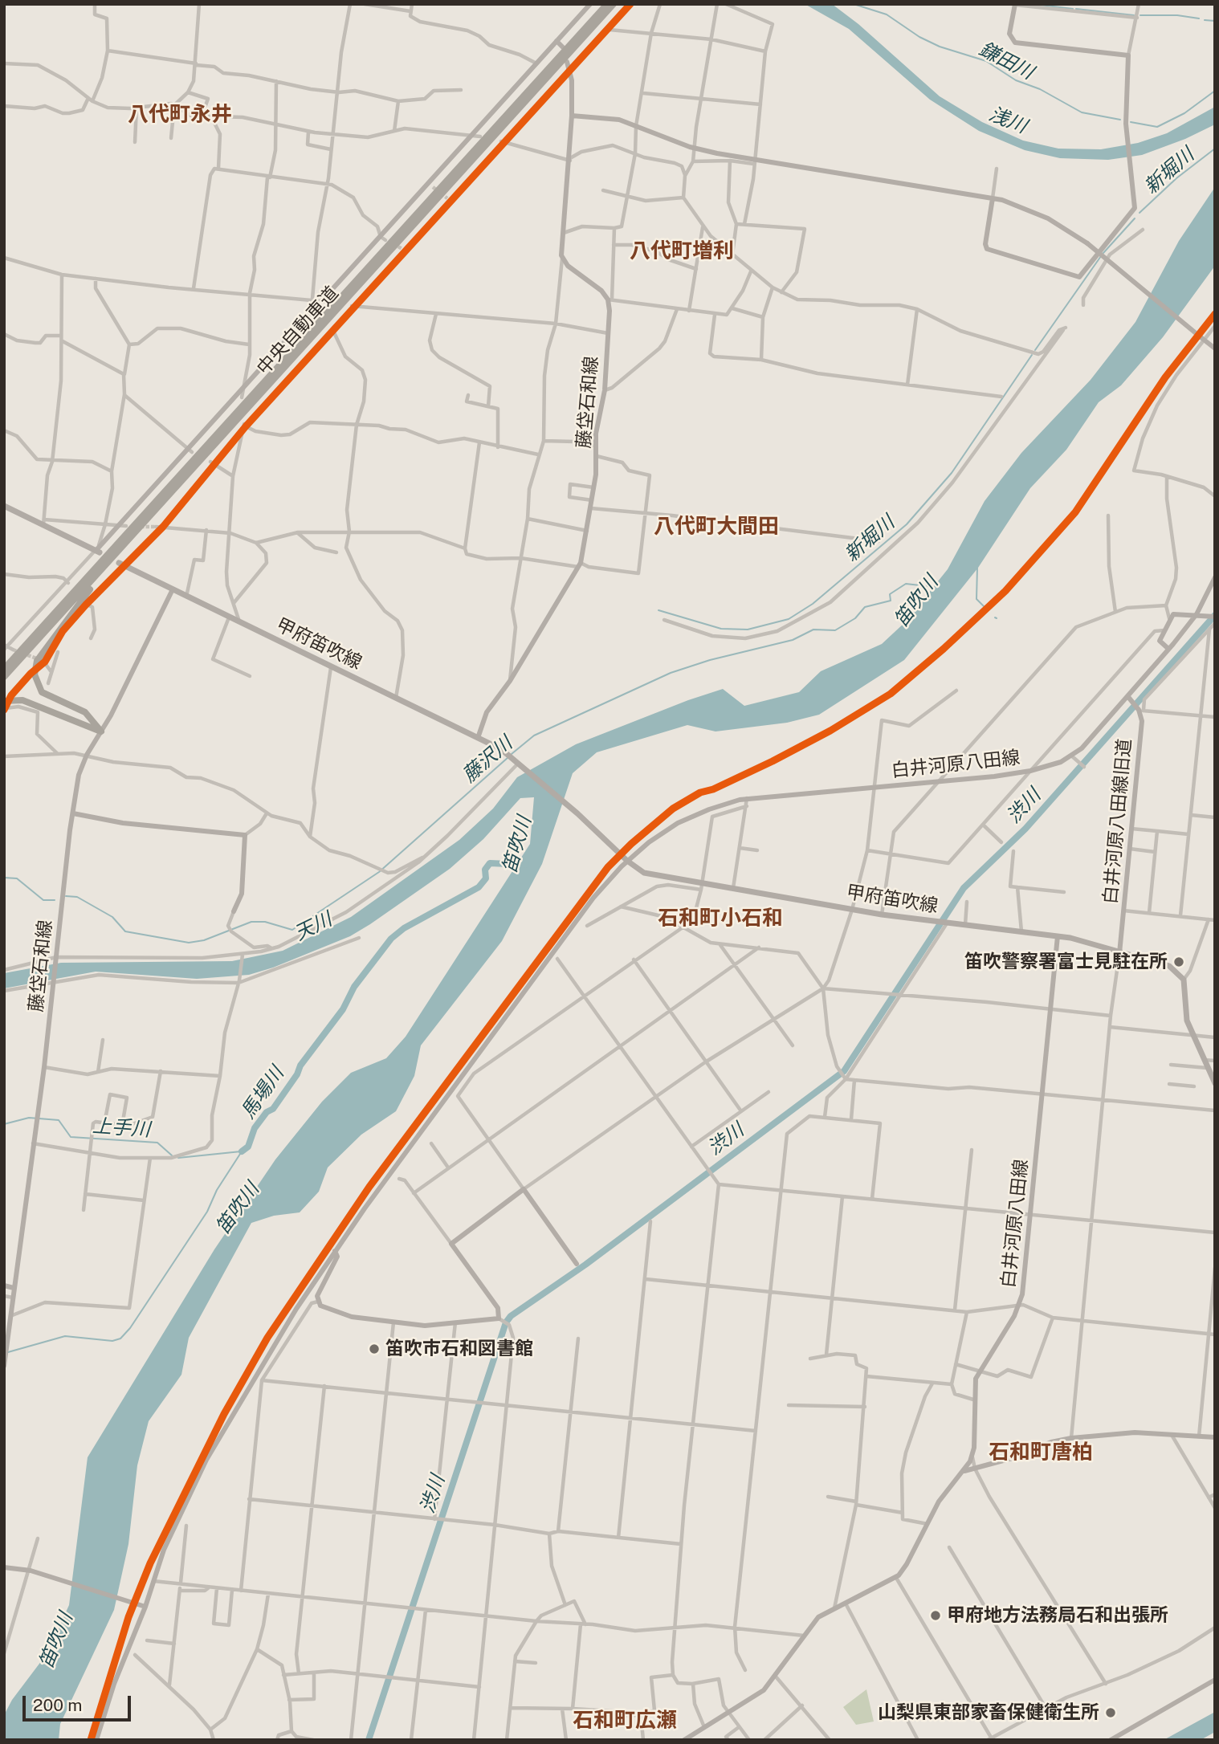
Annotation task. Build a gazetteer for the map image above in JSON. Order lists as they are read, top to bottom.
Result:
{
  "streets": {
    "highway": ["中央自動車道"],
    "main road": [
      "藤垈石和線",
      "甲府笛吹線",
      "白井河原八田線",
      "白井河原八田線旧道"
    ]
  },
  "crossings": [
    ["藤垈石和線", "甲府笛吹線"],
    ["甲府笛吹線", "白井河原八田線"],
    ["甲府笛吹線", "白井河原八田線旧道"]
  ],
  "districts": [
    "八代町永井",
    "八代町増利",
    "八代町大間田",
    "石和町小石和",
    "石和町唐柏",
    "石和町広瀬"
  ],
  "water": [
    "鎌田川",
    "浅川",
    "新堀川",
    "笛吹川",
    "藤沢川",
    "渋川",
    "天川",
    "馬場川",
    "上手川"
  ],
  "places": [
    "笛吹警察署富士見駐在所",
    "笛吹市石和図書館",
    "甲府地方法務局石和出張所",
    "山梨県東部家畜保健衛生所"
  ],
  "scale_bar": "200 m"
}
